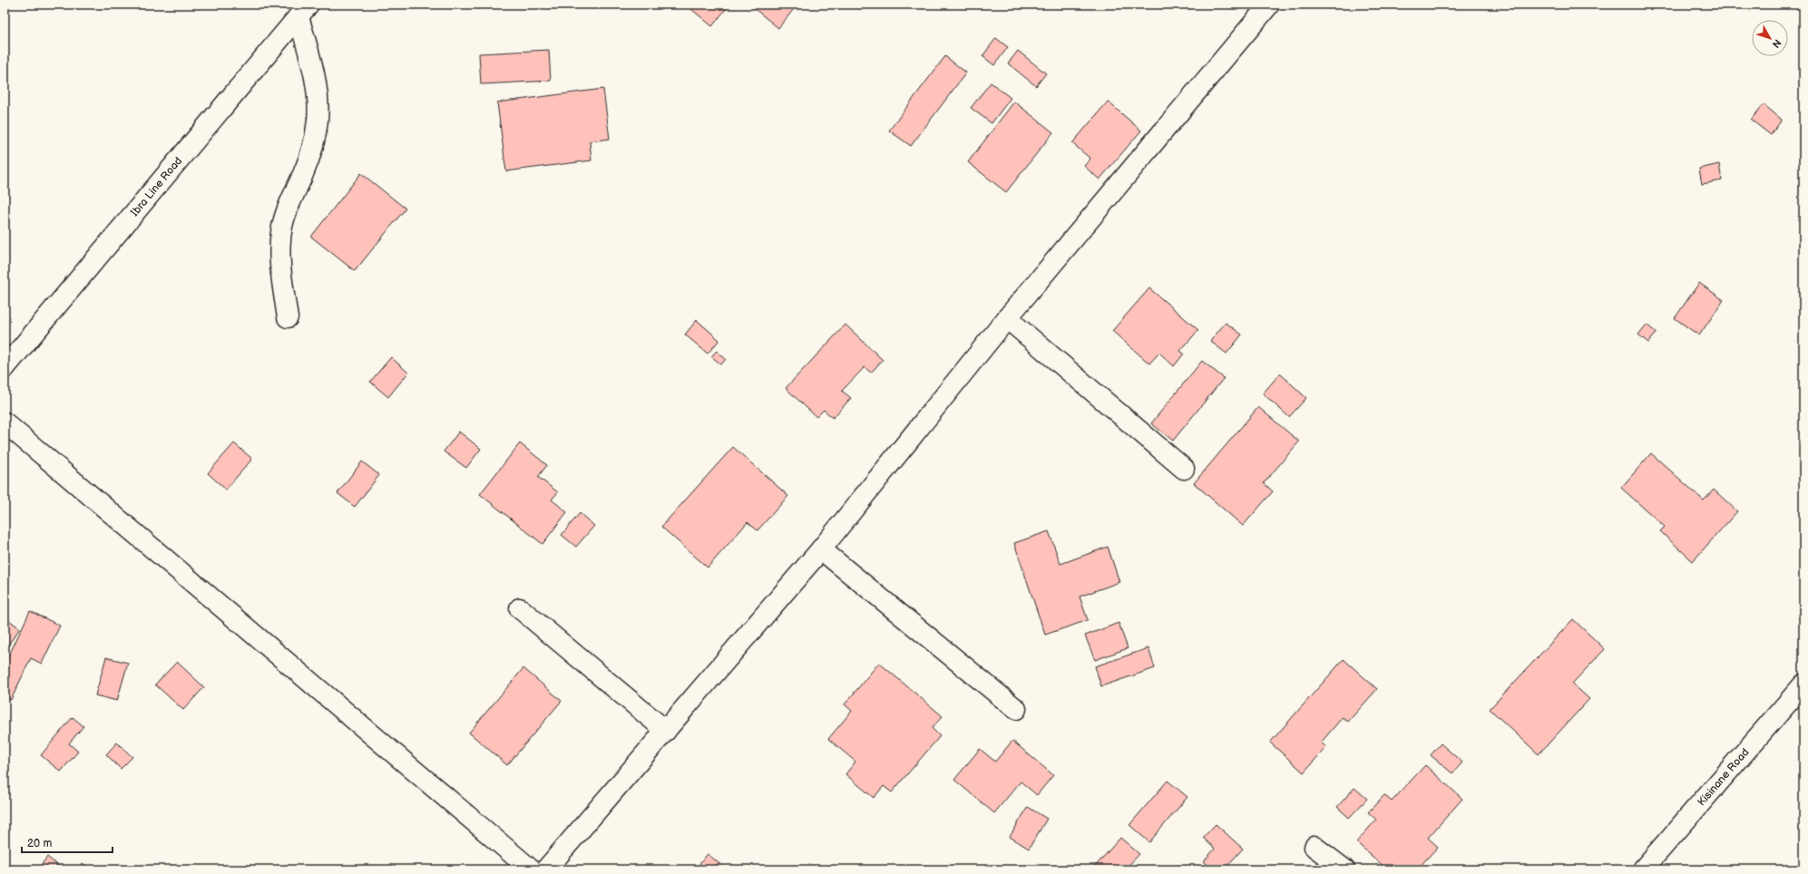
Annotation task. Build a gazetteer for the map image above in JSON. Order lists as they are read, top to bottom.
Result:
{
  "streets": {
    "street": ["Ibra Line Road", "Kisinane Road"]
  },
  "scale_bar": "20 m",
  "north": "bottom right"
}
